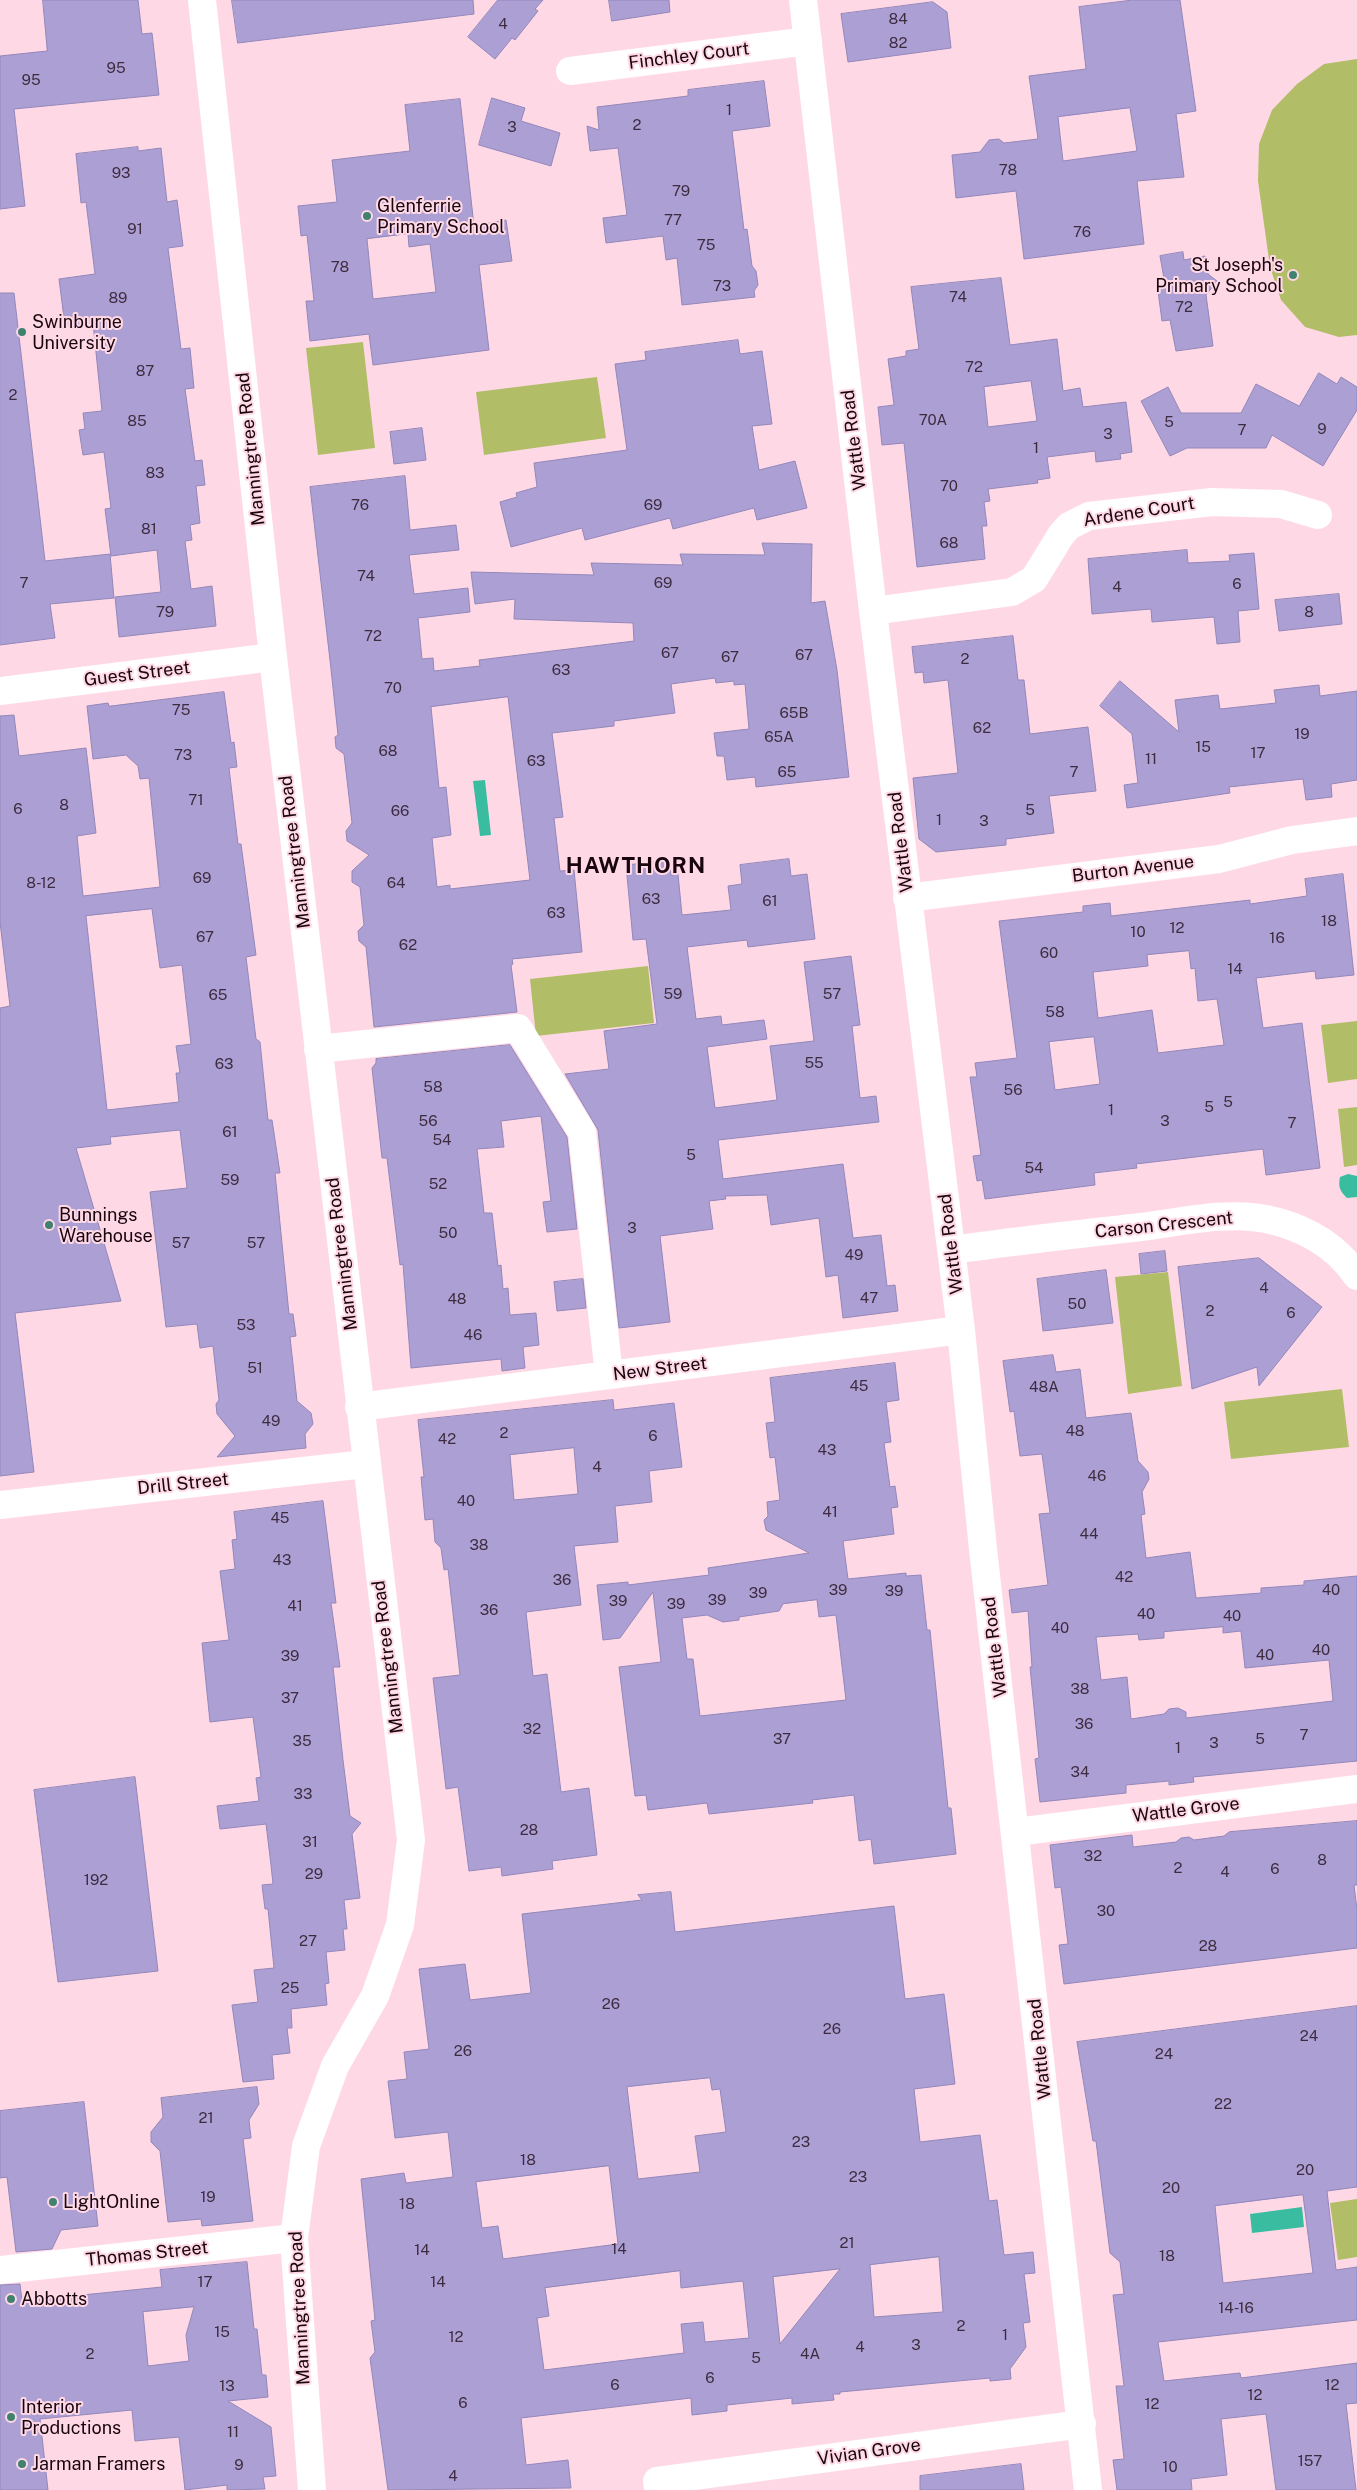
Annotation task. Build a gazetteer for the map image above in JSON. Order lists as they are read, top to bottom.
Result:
{
  "streets": {
    "street": [
      "Finchley Court",
      "Wattle Road",
      "Manningtree Road",
      "Ardene Court",
      "Guest Street",
      "Burton Avenue",
      "Carson Crescent",
      "New Street",
      "Drill Street",
      "Wattle Grove",
      "Thomas Street",
      "Vivian Grove"
    ]
  },
  "crossings": [
    ["Finchley Court", "Wattle Road"],
    ["Wattle Road", "Ardene Court"],
    ["Wattle Road", "Burton Avenue"],
    ["Wattle Road", "Carson Crescent"],
    ["Wattle Road", "New Street"],
    ["Wattle Road", "Wattle Grove"],
    ["Wattle Road", "Vivian Grove"],
    ["Manningtree Road", "Guest Street"],
    ["Manningtree Road", "New Street"],
    ["Manningtree Road", "Drill Street"],
    ["Manningtree Road", "Thomas Street"]
  ],
  "districts": ["HAWTHORN"],
  "places": [
    "Glenferrie Primary School",
    "St Joseph's Primary School",
    "Swinburne University",
    "Bunnings Warehouse",
    "LightOnline",
    "Abbotts",
    "Interior Productions",
    "Jarman Framers"
  ],
  "house_numbers": [
    "84",
    "4",
    "82",
    "95",
    "95",
    "1",
    "2",
    "3",
    "78",
    "93",
    "79",
    "77",
    "91",
    "76",
    "75",
    "78",
    "73",
    "74",
    "89",
    "72",
    "72",
    "87",
    "2",
    "70A",
    "85",
    "5",
    "9",
    "7",
    "3",
    "1",
    "83",
    "70",
    "76",
    "69",
    "81",
    "68",
    "74",
    "7",
    "69",
    "6",
    "4",
    "79",
    "8",
    "72",
    "67",
    "67",
    "67",
    "2",
    "63",
    "70",
    "75",
    "65B",
    "62",
    "19",
    "65A",
    "15",
    "68",
    "17",
    "73",
    "11",
    "63",
    "65",
    "7",
    "71",
    "8",
    "6",
    "5",
    "66",
    "1",
    "3",
    "69",
    "8-12",
    "64",
    "63",
    "61",
    "63",
    "18",
    "12",
    "10",
    "67",
    "16",
    "62",
    "60",
    "14",
    "59",
    "57",
    "65",
    "58",
    "55",
    "63",
    "58",
    "56",
    "5",
    "5",
    "1",
    "56",
    "3",
    "7",
    "61",
    "54",
    "5",
    "54",
    "59",
    "52",
    "3",
    "50",
    "57",
    "57",
    "49",
    "4",
    "47",
    "48",
    "50",
    "2",
    "6",
    "53",
    "46",
    "51",
    "45",
    "48A",
    "49",
    "48",
    "2",
    "6",
    "42",
    "43",
    "4",
    "46",
    "40",
    "41",
    "45",
    "44",
    "38",
    "43",
    "42",
    "36",
    "39",
    "40",
    "39",
    "39",
    "39",
    "39",
    "39",
    "41",
    "36",
    "40",
    "40",
    "40",
    "40",
    "40",
    "39",
    "38",
    "37",
    "36",
    "32",
    "7",
    "37",
    "5",
    "35",
    "3",
    "1",
    "34",
    "33",
    "28",
    "31",
    "32",
    "8",
    "2",
    "6",
    "4",
    "29",
    "192",
    "30",
    "27",
    "28",
    "25",
    "26",
    "26",
    "24",
    "26",
    "24",
    "22",
    "21",
    "23",
    "18",
    "20",
    "23",
    "20",
    "19",
    "18",
    "21",
    "14",
    "14",
    "18",
    "17",
    "14",
    "14-16",
    "2",
    "15",
    "1",
    "12",
    "3",
    "4",
    "2",
    "4A",
    "5",
    "6",
    "6",
    "12",
    "13",
    "12",
    "6",
    "12",
    "11",
    "157",
    "9",
    "10",
    "4"
  ]
}
